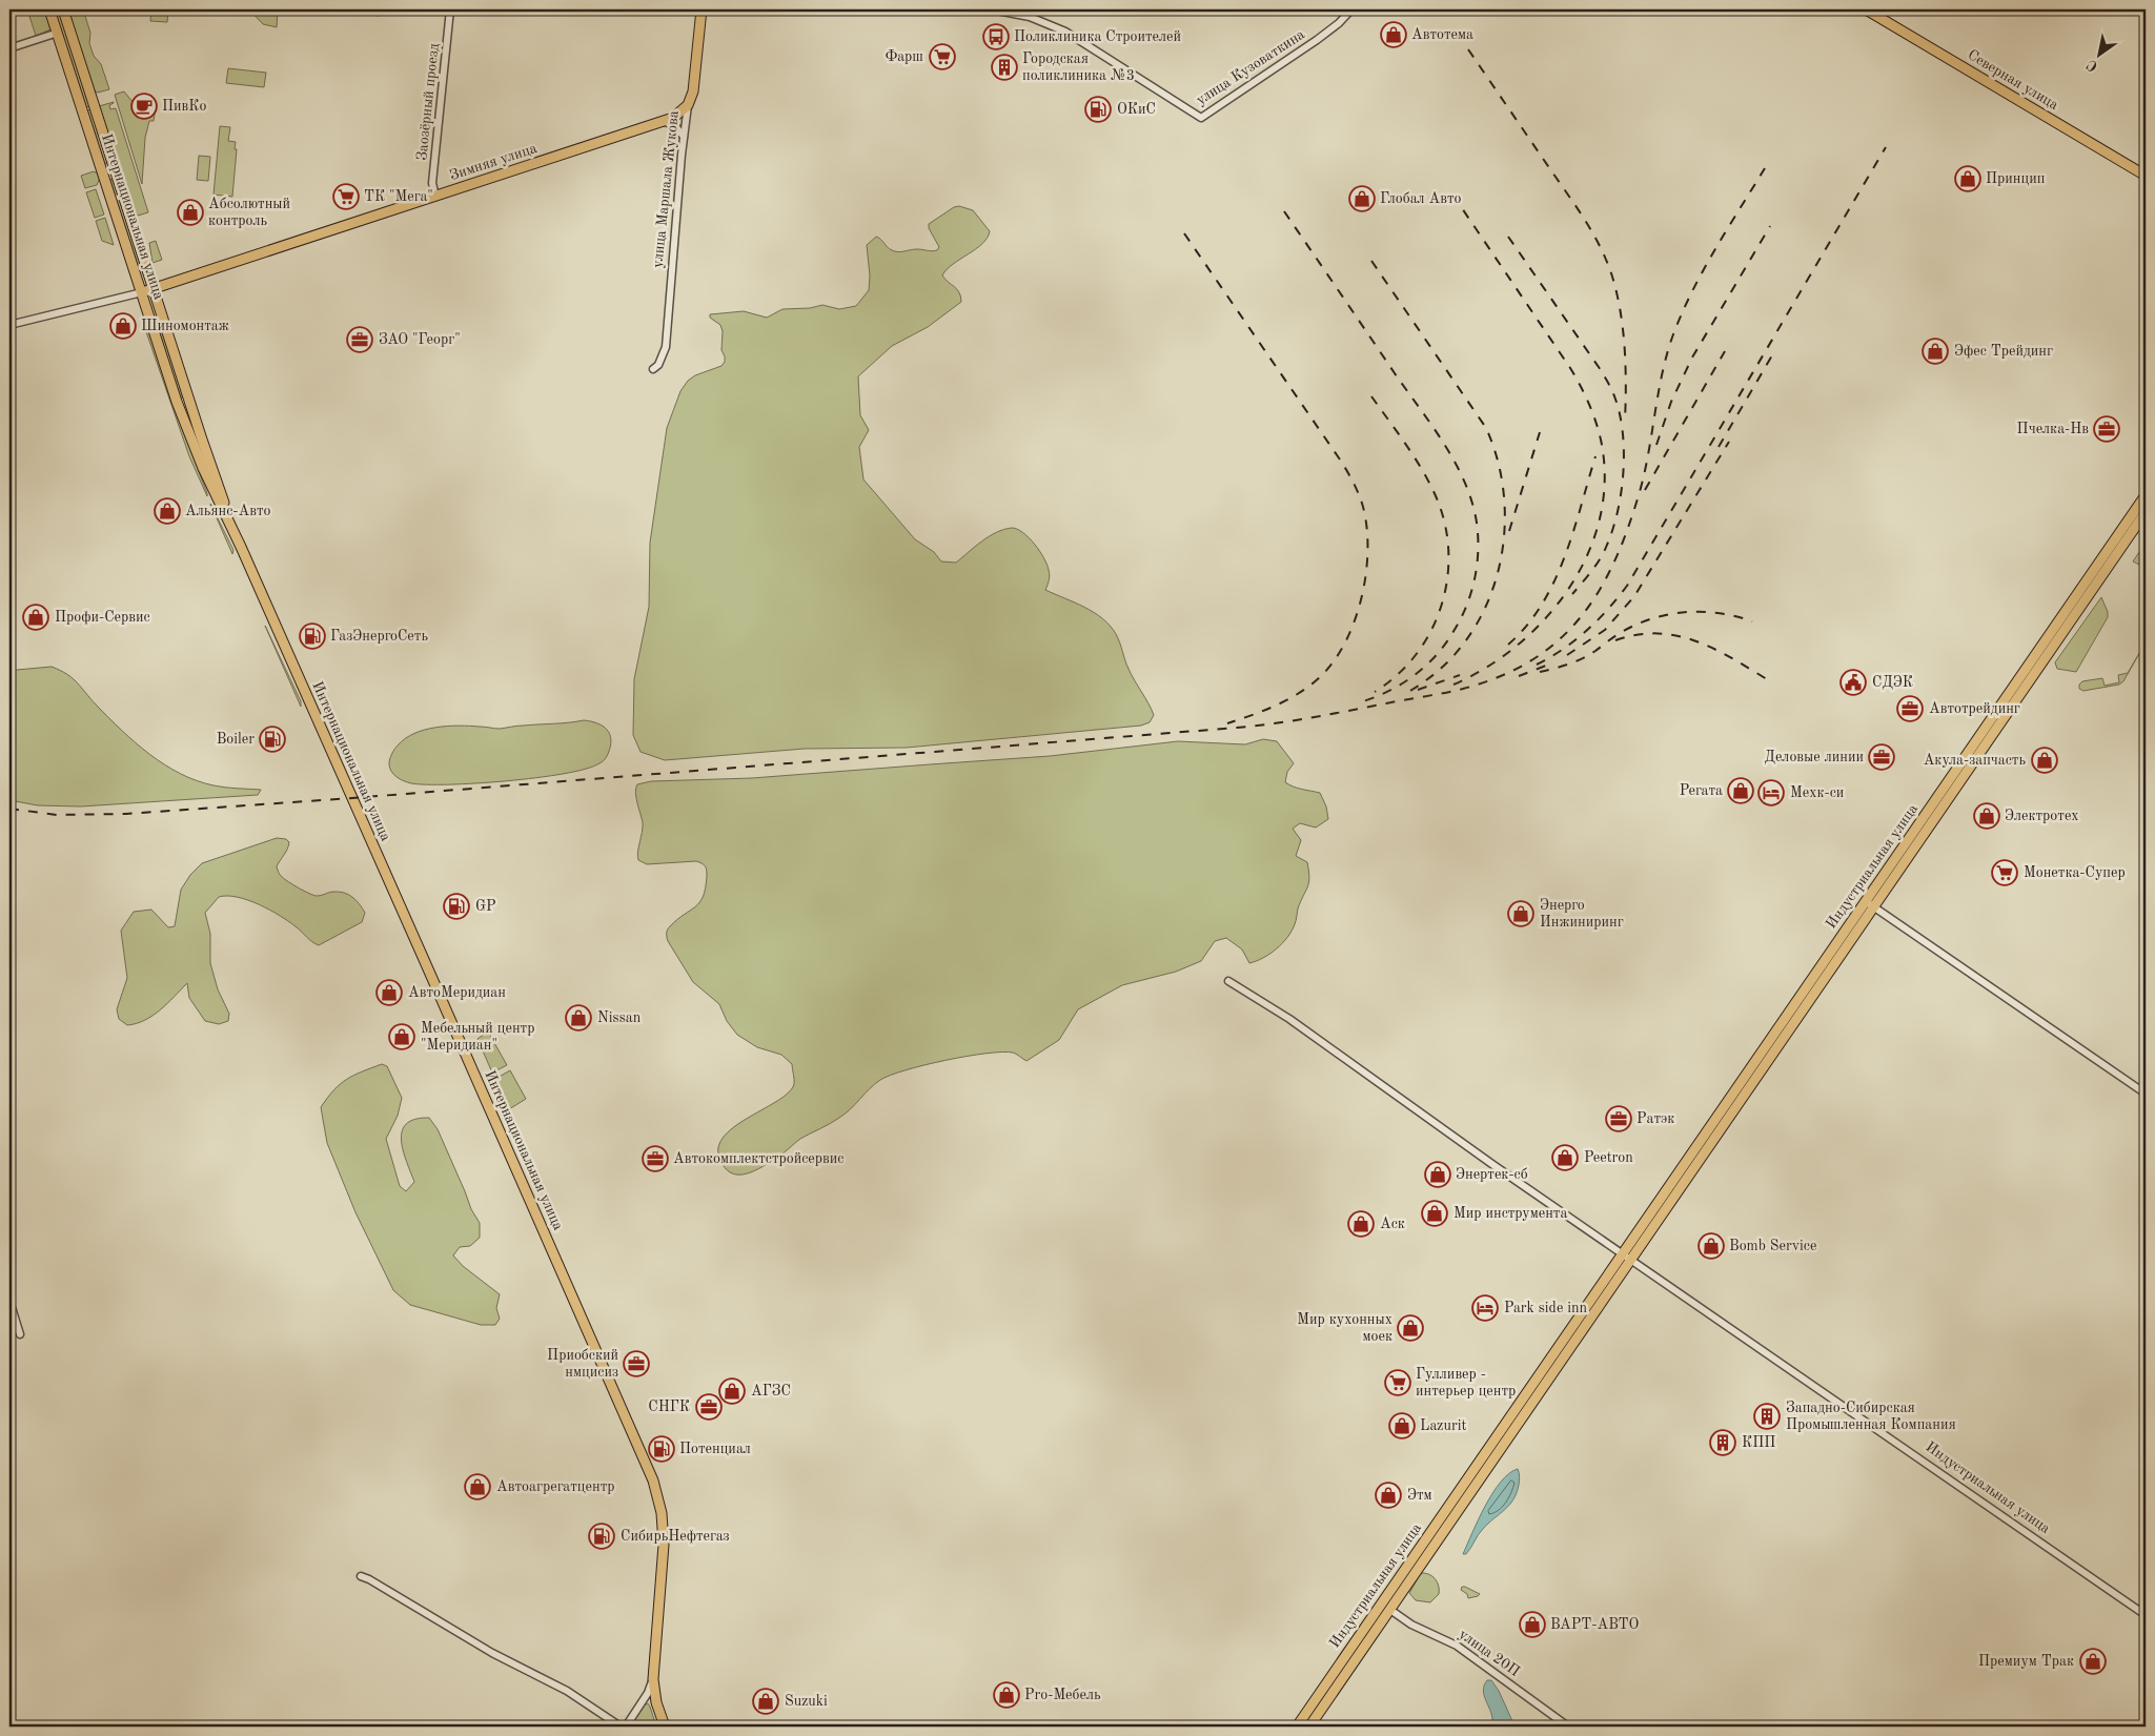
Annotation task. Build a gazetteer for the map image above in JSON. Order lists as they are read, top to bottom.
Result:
{
  "streets": {
    "main road": [
      "Северная улица",
      "Зимняя улица",
      "улица Маршала Жукова",
      "Интернациональная улица",
      "Индустриальная улица"
    ],
    "street": ["улица Кузоваткина", "Заозёрный проезд", "улица 20П"]
  },
  "crossings": [
    ["Заозёрный проезд", "Зимняя улица"],
    ["Зимняя улица", "улица Маршала Жукова"],
    ["Зимняя улица", "Интернациональная улица"],
    ["Индустриальная улица", "улица 20П"]
  ],
  "places": {
    "shop": [
      "Автотема",
      "Принцип",
      "Глобал Авто",
      "Абсолютный контроль",
      "Шиномонтаж",
      "Эфес Трейдинг",
      "Альянс-Авто",
      "Профи-Сервис",
      "Акула-запчасть",
      "Регата",
      "Электротех",
      "Энерго Инжиниринг",
      "АвтоМеридиан",
      "Nissan",
      "Мебельный центр \"Меридиан\"",
      "Peetron",
      "Энертек-сб",
      "Мир инструмента",
      "Аск",
      "Bomb Service",
      "Мир кухонных моек",
      "АГЗС",
      "Lazurit",
      "Автоагрегатцентр",
      "Этм",
      "ВАРТ-АВТО",
      "Премиум Трак",
      "Pro-Мебель",
      "Suzuki"
    ],
    "bus stop": ["Поликлиника Строителей"],
    "supermarket": [
      "Фарш",
      "ТК \"Мега\"",
      "Монетка-Супер",
      "Гулливер - интерьер центр"
    ],
    "building": ["Городская поликлиника №3", "Западно-Сибирская Промышленная Компания", "КПП"],
    "cafe": ["ПивКо"],
    "fuel station": [
      "ОКиС",
      "ГазЭнергоСеть",
      "Boiler",
      "GP",
      "Потенциал",
      "СибирьНефтегаз"
    ],
    "office": [
      "ЗАО \"Георг\"",
      "Пчелка-Нв",
      "Автотрейдинг",
      "Деловые линии",
      "Ратэк",
      "Автокомплектстройсервис",
      "Приобский нмцисиз",
      "СНГК"
    ],
    "public building": ["СДЭК"],
    "hotel": ["Мехк-си", "Park side inn"]
  },
  "north": "bottom left"
}
